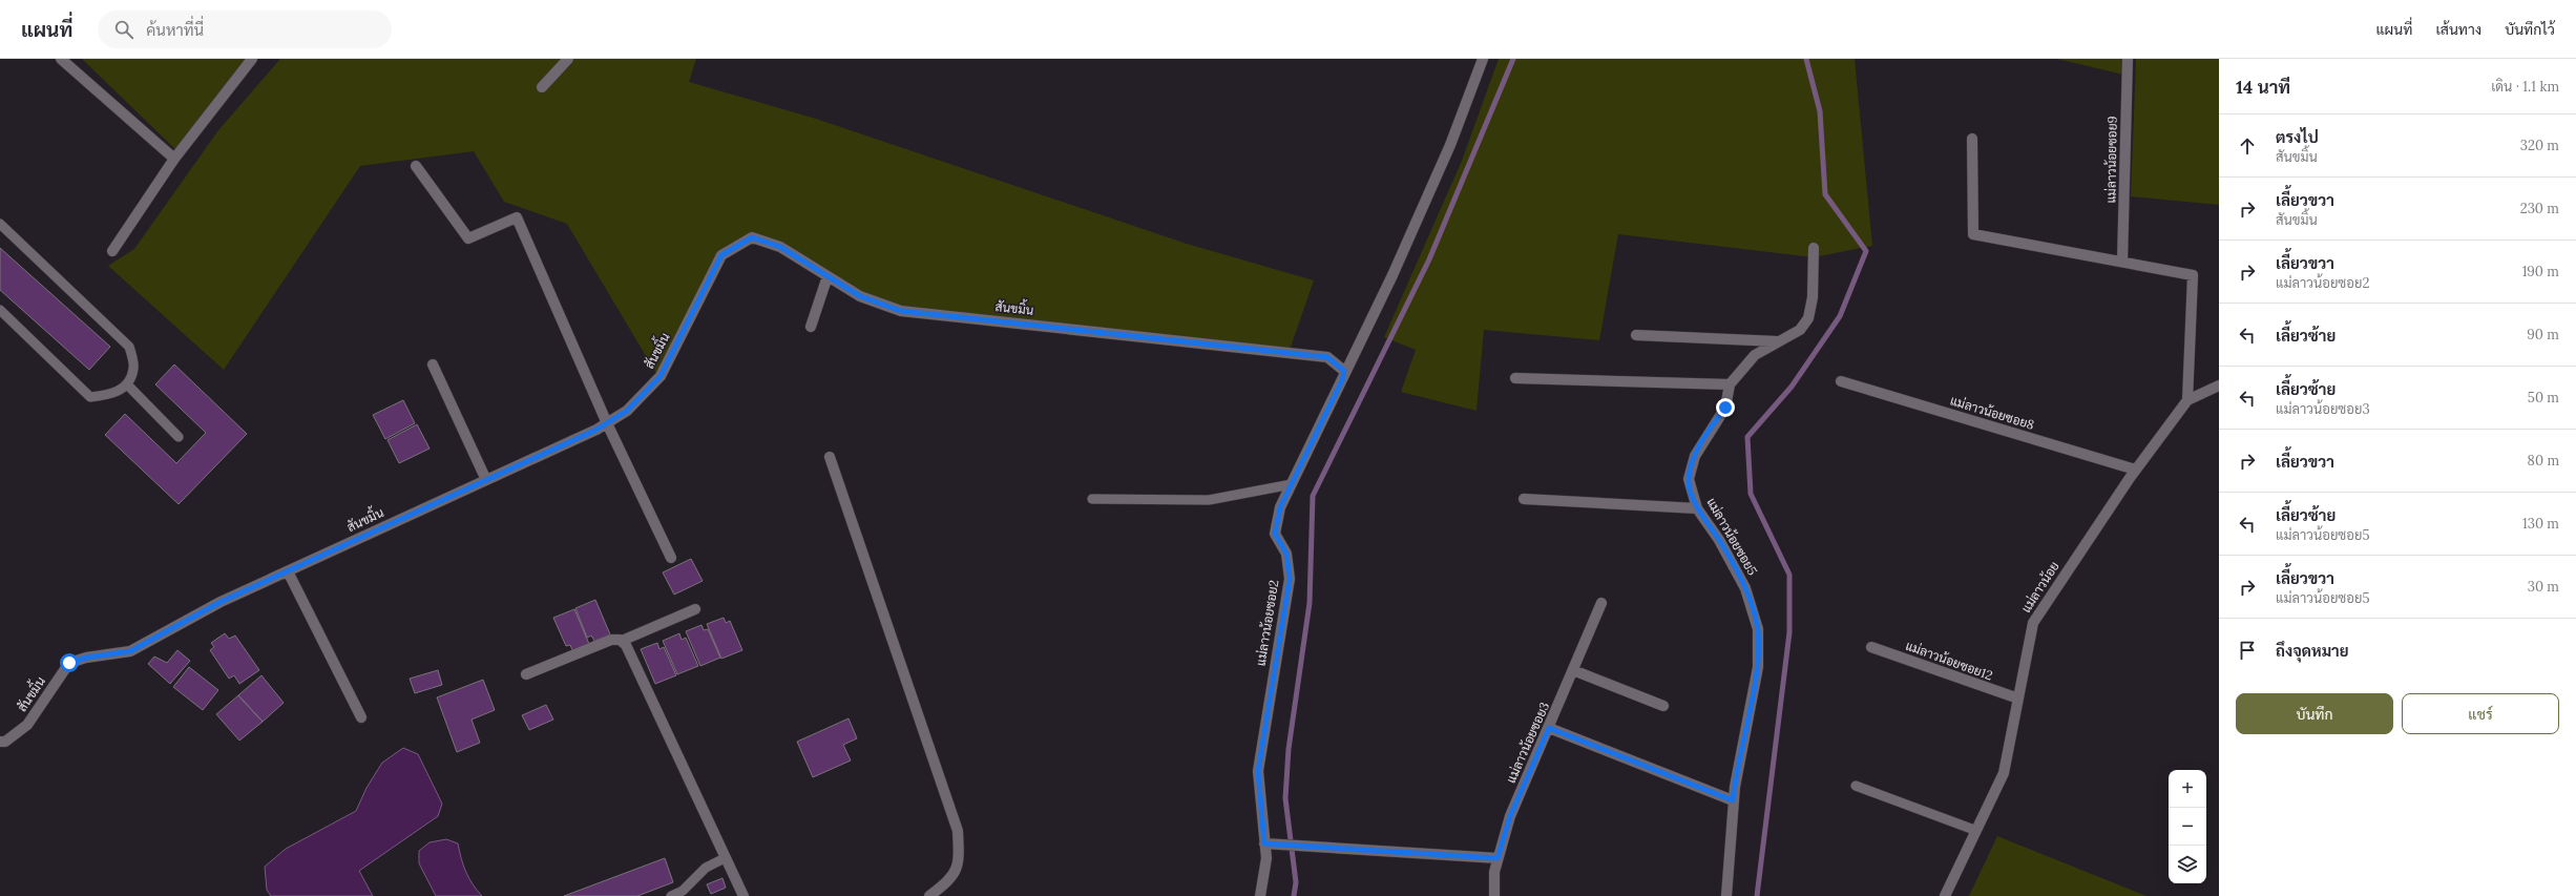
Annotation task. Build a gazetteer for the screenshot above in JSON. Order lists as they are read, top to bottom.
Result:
{
  "streets": {
    "street": [
      "แม่ลาวน้อยซอย9",
      "สันขมิ้น",
      "แม่ลาวน้อยซอย8",
      "แม่ลาวน้อยซอย5",
      "แม่ลาวน้อย",
      "แม่ลาวน้อยซอย2",
      "แม่ลาวน้อยซอย12",
      "แม่ลาวน้อยซอย3"
    ]
  },
  "crossings": [
    ["สันขมิ้น", "แม่ลาวน้อยซอย2"],
    ["แม่ลาวน้อยซอย8", "แม่ลาวน้อย"],
    ["แม่ลาวน้อย", "แม่ลาวน้อยซอย12"]
  ],
  "page": {
    "header": "แผนที่",
    "search": "ค้นหาที่นี่",
    "nav": ["แผนที่", "เส้นทาง", "บันทึกไว้"],
    "heading": ["14 นาที", "เดิน · 1.1 km"],
    "list": [
      ["ตรงไป", "สันขมิ้น", "320 m"],
      ["เลี้ยวขวา", "สันขมิ้น", "230 m"],
      ["เลี้ยวขวา", "แม่ลาวน้อยซอย2", "190 m"],
      ["เลี้ยวซ้าย", "90 m"],
      ["เลี้ยวซ้าย", "แม่ลาวน้อยซอย3", "50 m"],
      ["เลี้ยวขวา", "80 m"],
      ["เลี้ยวซ้าย", "แม่ลาวน้อยซอย5", "130 m"],
      ["เลี้ยวขวา", "แม่ลาวน้อยซอย5", "30 m"],
      "ถึงจุดหมาย"
    ],
    "buttons": ["บันทึก", "แชร์"],
    "map_buttons": ["+", "−"]
  }
}
